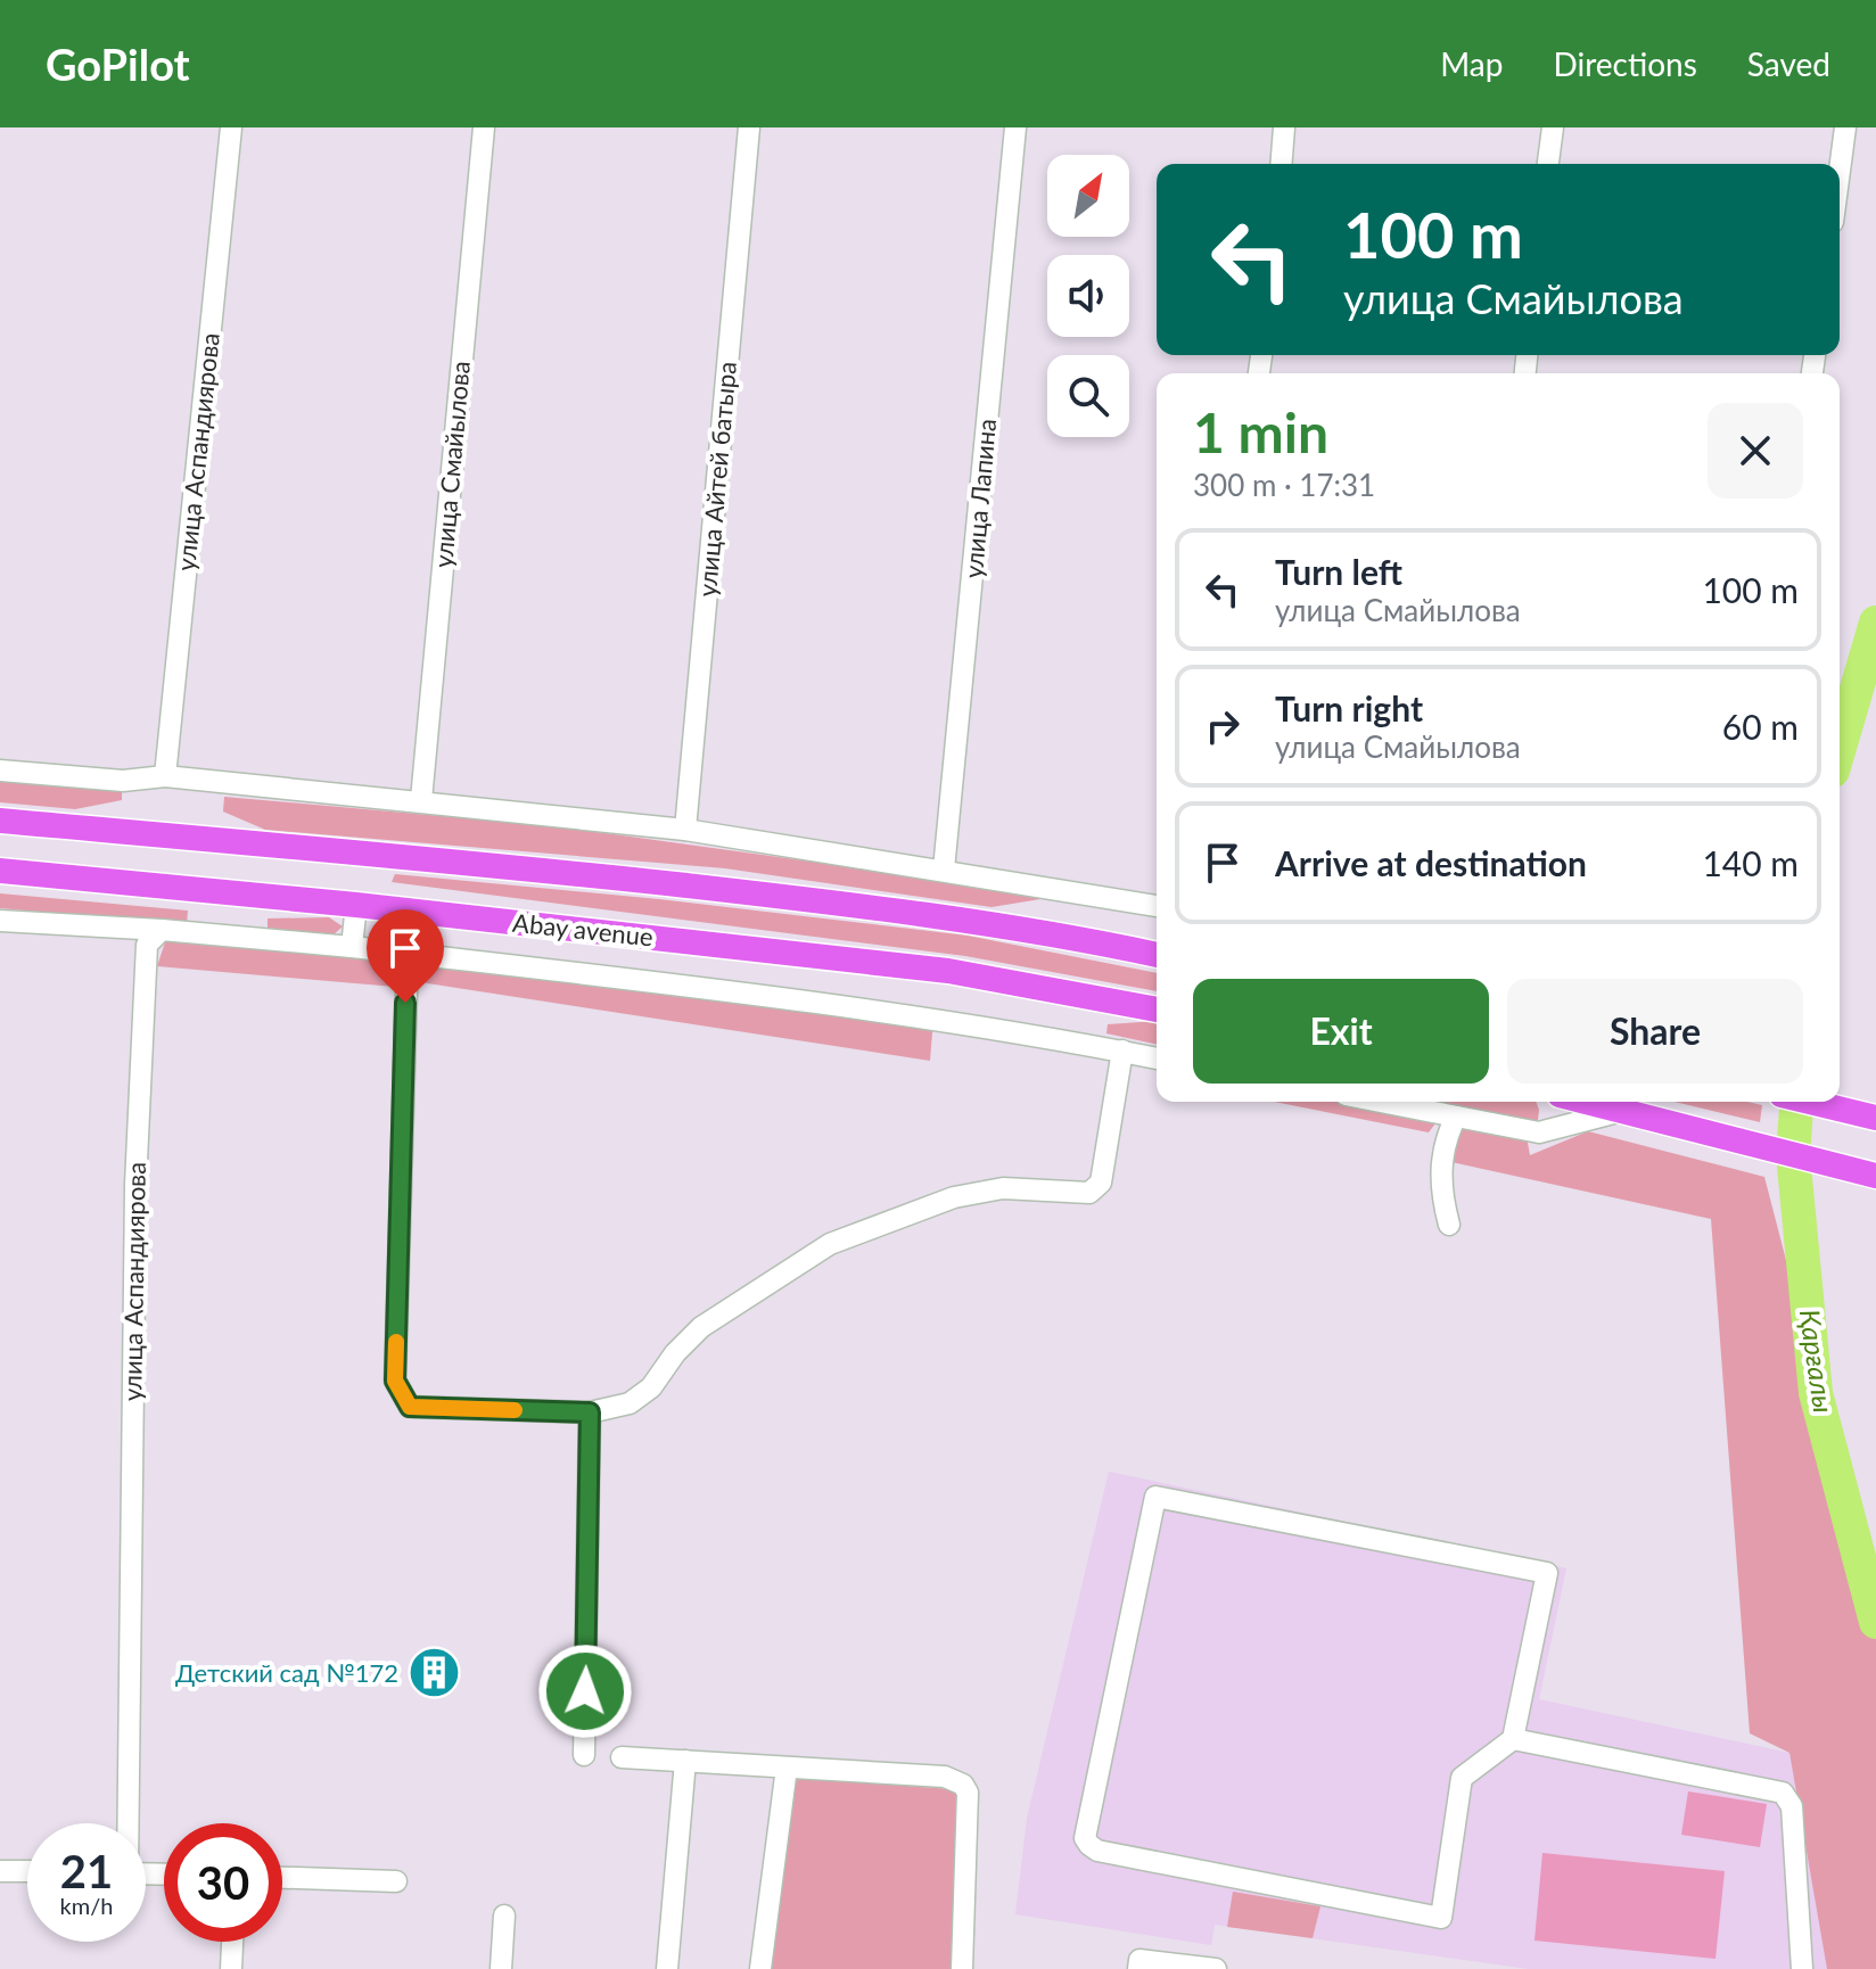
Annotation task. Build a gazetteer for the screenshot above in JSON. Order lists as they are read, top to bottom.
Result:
{
  "streets": {
    "main road": ["Abay avenue"],
    "street": [
      "улица Аспандиярова",
      "улица Смайылова",
      "улица Айтей батыра",
      "улица Лапина"
    ]
  },
  "water": ["Қарғалы"],
  "places": {
    "building": ["Детский сад №172"]
  },
  "north": "top right",
  "page": {
    "header": "GoPilot",
    "nav": ["Map", "Directions", "Saved"],
    "turn": ["100 m", "улица Смайылова"],
    "heading": ["1 min", "300 m · 17:31"],
    "list": [
      {
        "name": "Turn left",
        "note": "улица Смайылова",
        "value": "100 m"
      },
      {
        "name": "Turn right",
        "note": "улица Смайылова",
        "value": "60 m"
      },
      {
        "name": "Arrive at destination",
        "value": "140 m"
      }
    ],
    "buttons": ["Exit", "Share"],
    "speed": "21 km/h",
    "limit": "30"
  }
}
